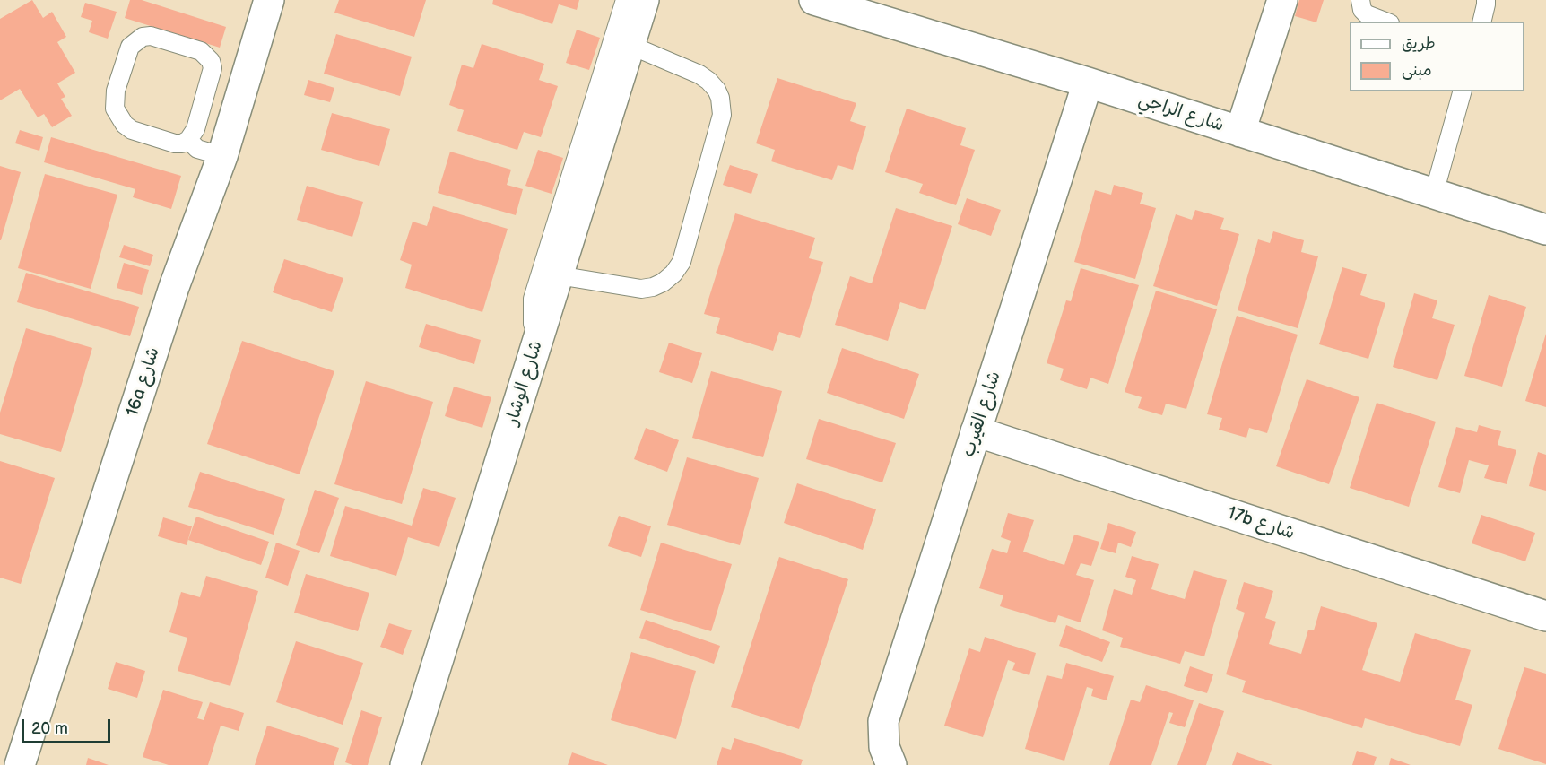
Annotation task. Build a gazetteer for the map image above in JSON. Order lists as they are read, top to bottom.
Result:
{
  "streets": {
    "street": [
      "شارع الراجي",
      "16a شارع",
      "شارع الوشار",
      "شارع القيرب",
      "17b شارع"
    ]
  },
  "crossings": [
    ["شارع الراجي", "شارع القيرب"],
    ["شارع القيرب", "17b شارع"]
  ],
  "legend": ["طريق", "مبنى"],
  "scale_bar": "20 m"
}
